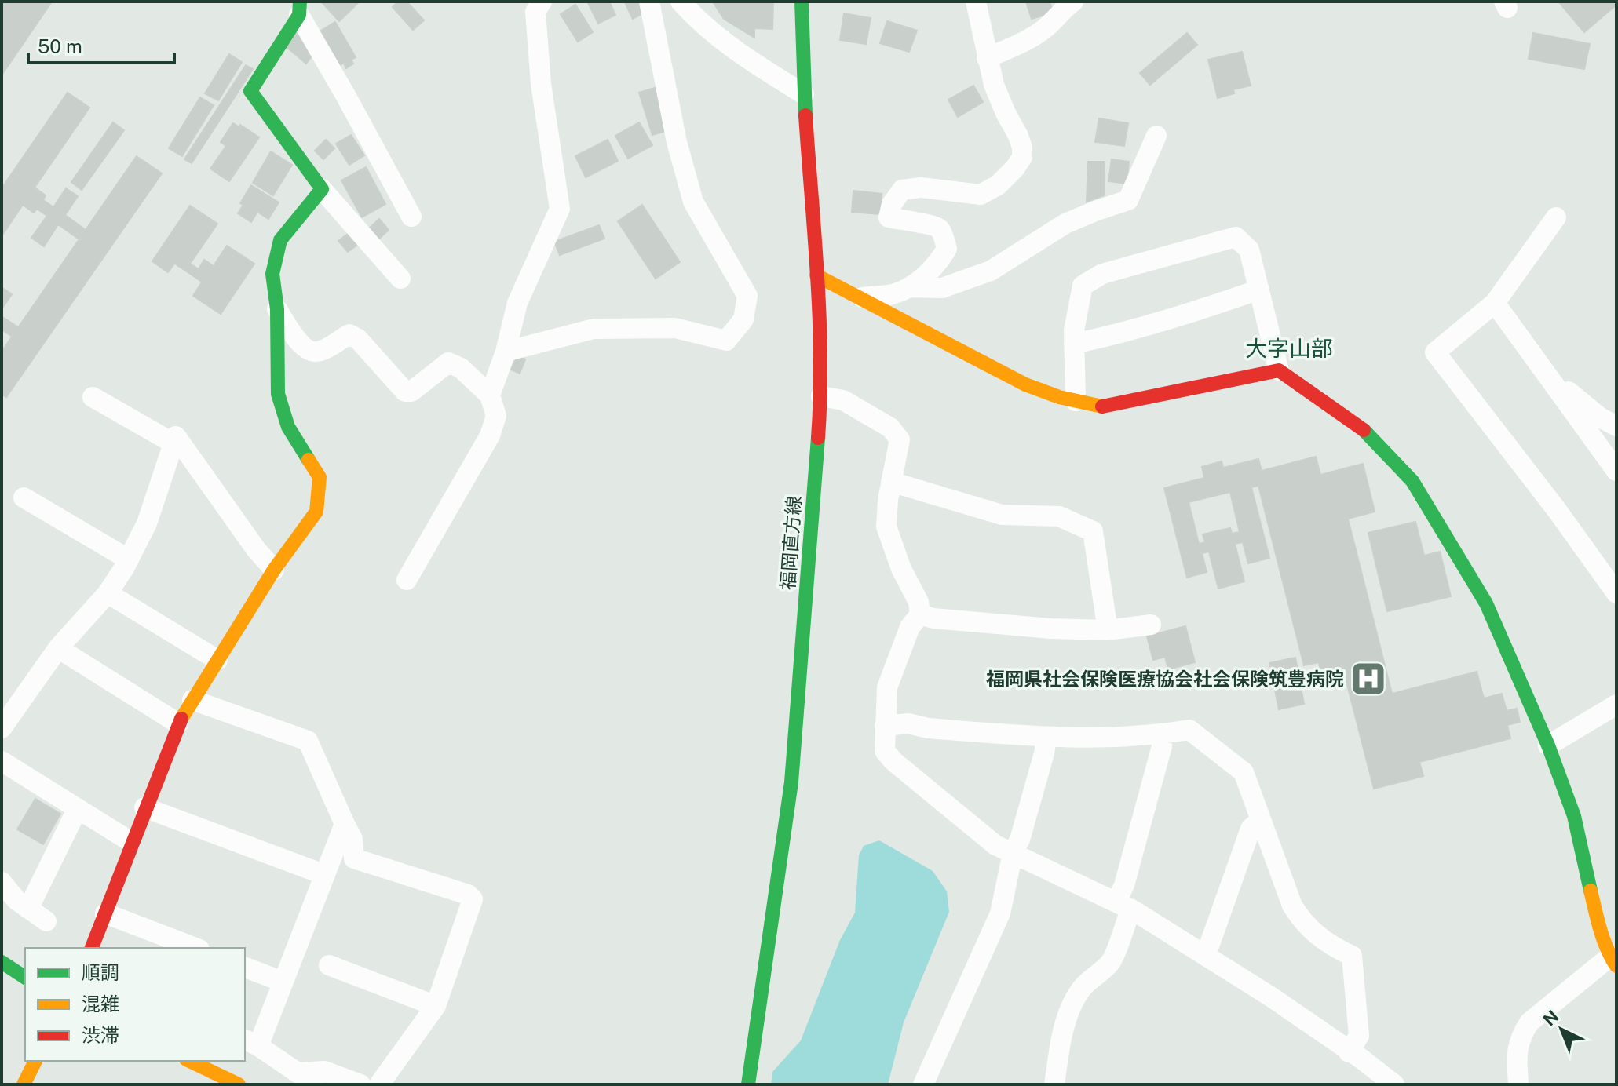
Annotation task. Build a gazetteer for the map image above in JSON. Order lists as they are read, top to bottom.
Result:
{
  "streets": {
    "street": ["福岡直方線"]
  },
  "districts": ["大字山部"],
  "places": {
    "hospital": ["福岡県社会保険医療協会社会保険筑豊病院"]
  },
  "legend": ["順調", "混雑", "渋滞"],
  "scale_bar": "50 m",
  "north": "top left"
}
